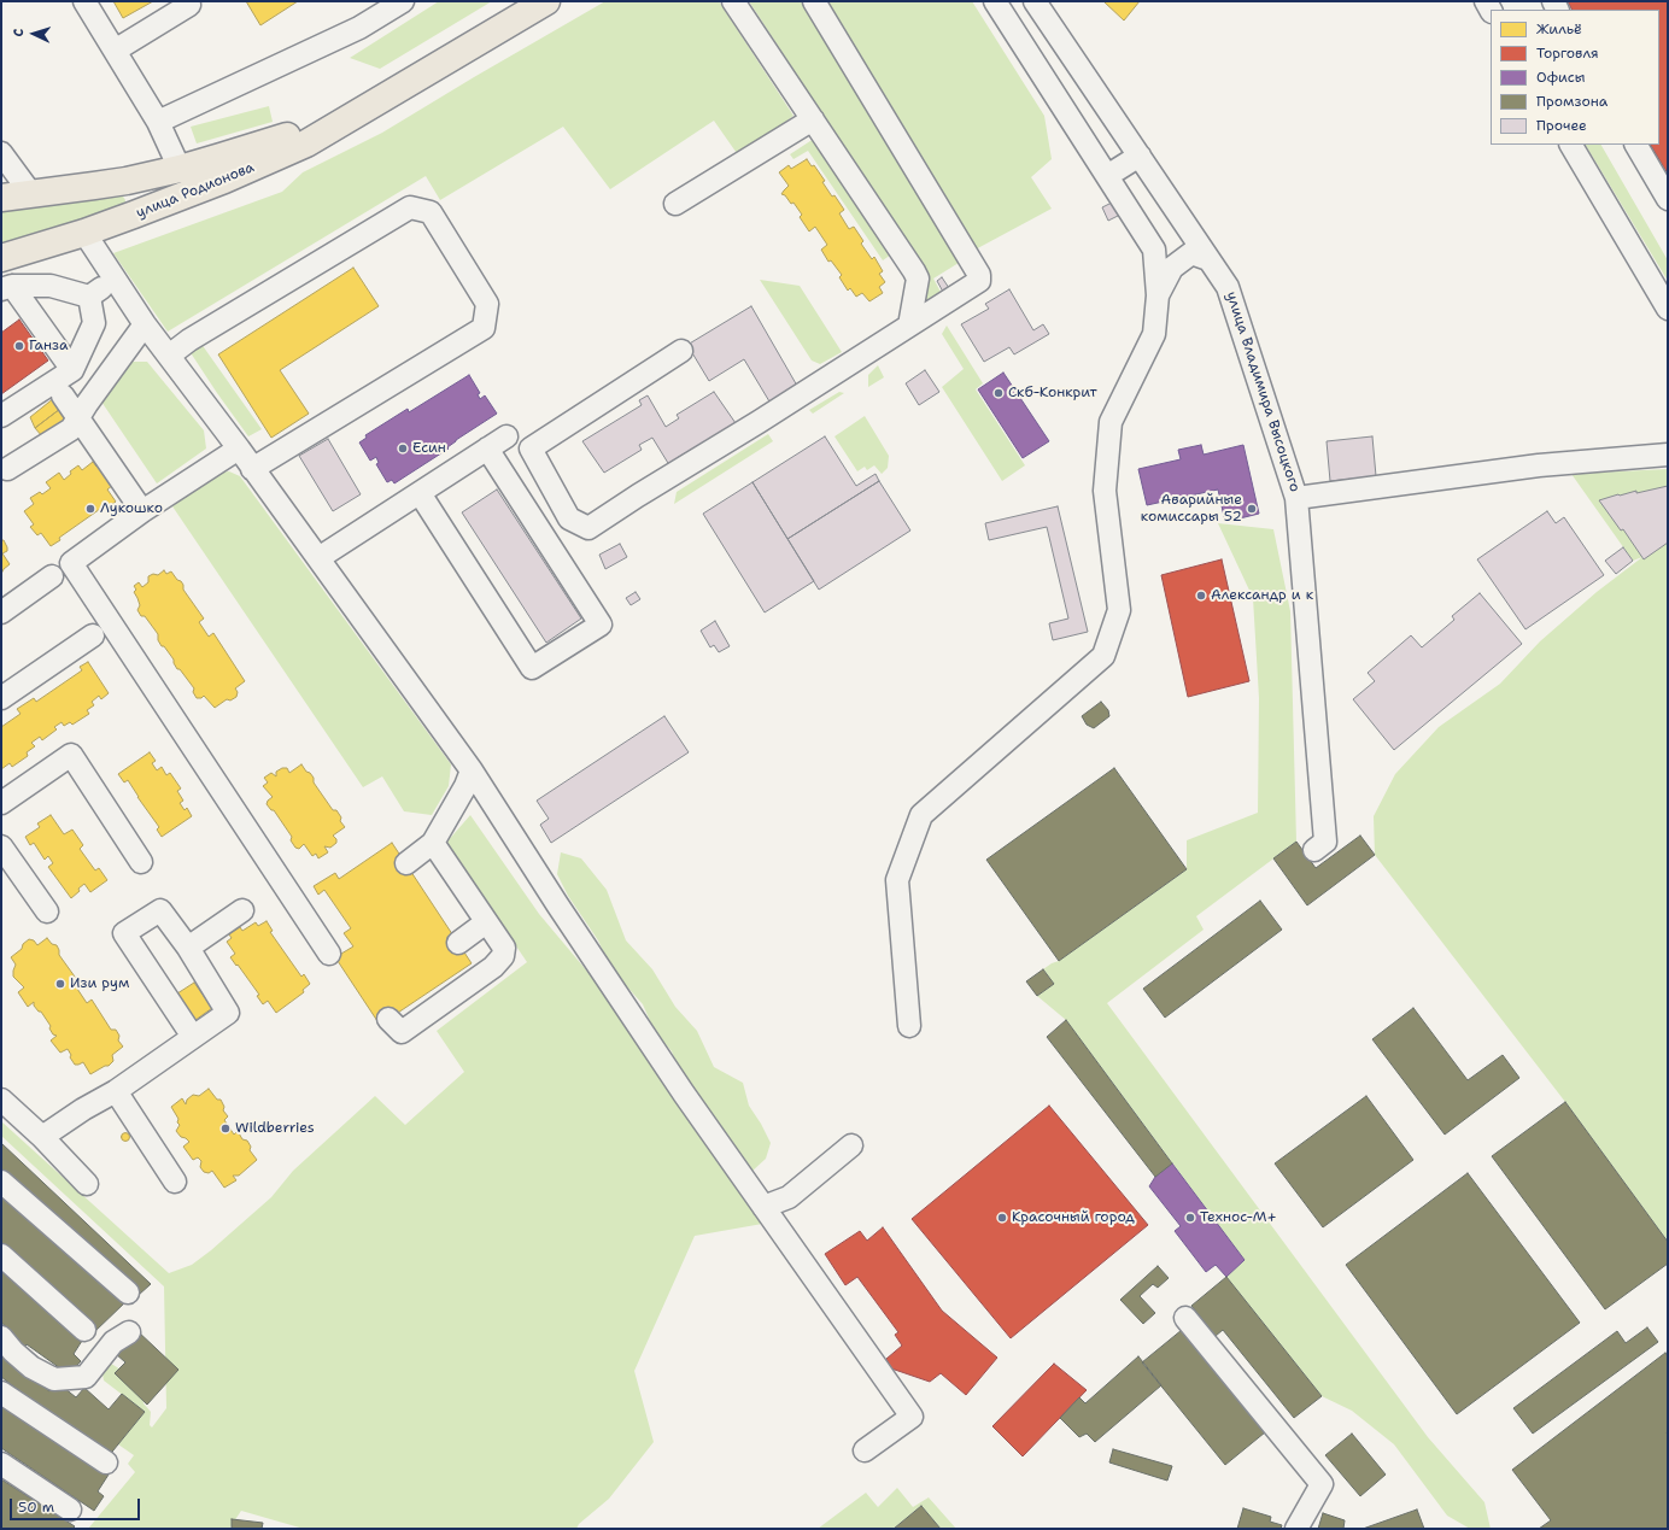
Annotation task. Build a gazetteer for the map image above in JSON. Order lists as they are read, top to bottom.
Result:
{
  "streets": {
    "main road": ["улица Родионова"],
    "street": ["улица Владимира Высоцкого"]
  },
  "places": [
    "Ганза",
    "Скб-Конкрит",
    "Есин",
    "Лукошко",
    "Аварийные комиссары 52",
    "Александр и к",
    "Изи рум",
    "Wildberries",
    "Красочный город",
    "Технос-М+"
  ],
  "legend": [
    "Жильё",
    "Торговля",
    "Офисы",
    "Промзона",
    "Прочее"
  ],
  "scale_bar": "50 m",
  "north": "left"
}
